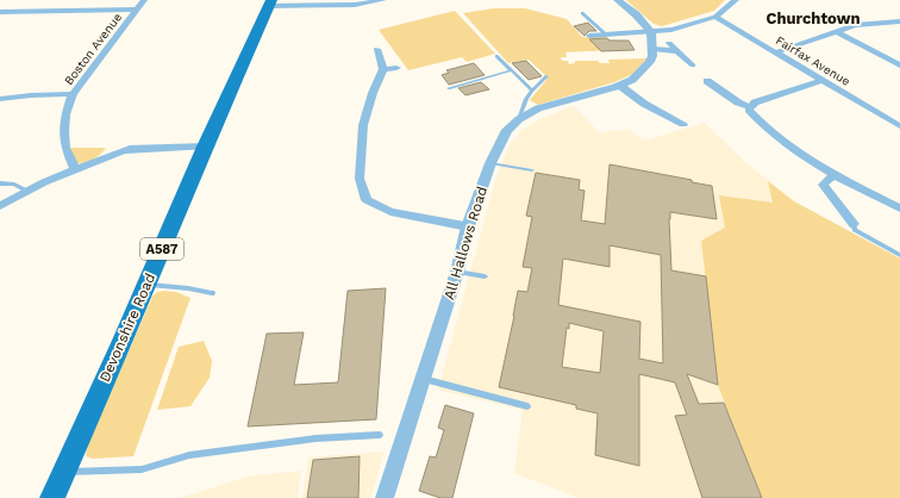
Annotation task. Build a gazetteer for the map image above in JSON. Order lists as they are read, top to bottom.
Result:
{
  "streets": {
    "main road": ["A587", "Devonshire Road"],
    "street": ["Boston Avenue", "Fairfax Avenue", "All Hallows Road"]
  },
  "districts": ["Churchtown"]
}
